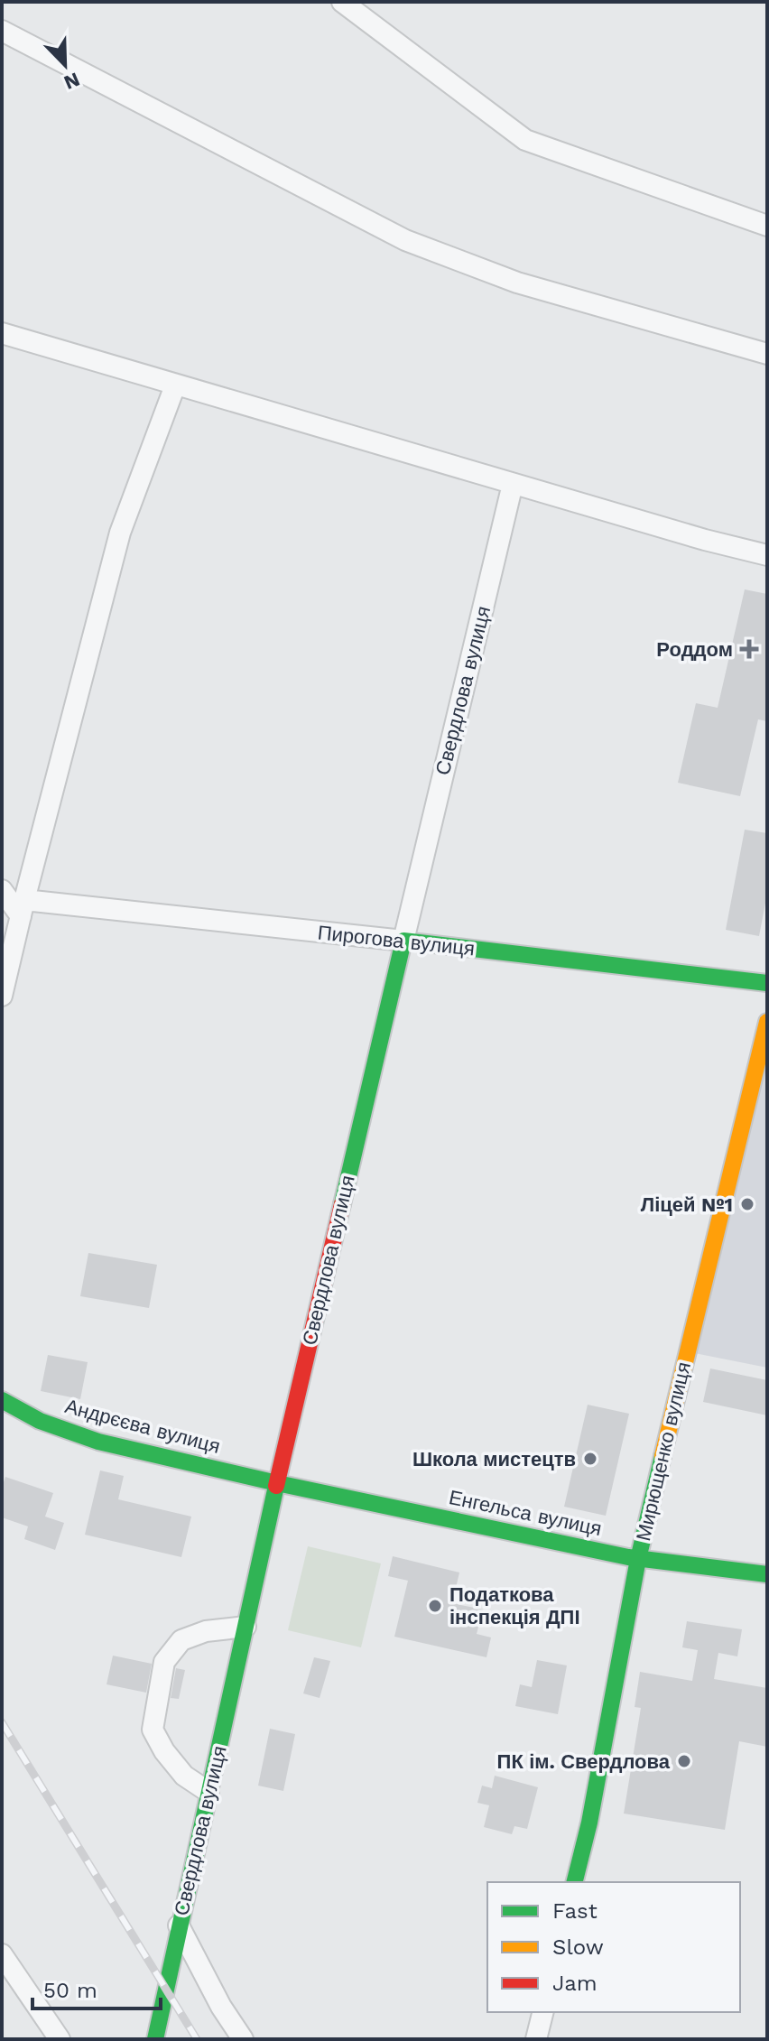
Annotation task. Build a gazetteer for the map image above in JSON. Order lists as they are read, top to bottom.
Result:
{
  "streets": {
    "street": [
      "Свердлова вулиця",
      "Пирогова вулиця",
      "Андрєєва вулиця",
      "Мирющенко вулиця",
      "Енгельса вулиця"
    ]
  },
  "crossings": [
    ["Свердлова вулиця", "Пирогова вулиця"],
    ["Свердлова вулиця", "Андрєєва вулиця"],
    ["Свердлова вулиця", "Енгельса вулиця"],
    ["Андрєєва вулиця", "Енгельса вулиця"],
    ["Мирющенко вулиця", "Енгельса вулиця"]
  ],
  "places": {
    "health": ["Роддом"],
    "other": [
      "Ліцей №1",
      "Школа мистецтв",
      "Податкова інспекція ДПІ",
      "ПК ім. Свердлова"
    ]
  },
  "legend": ["Fast", "Slow", "Jam"],
  "scale_bar": "50 m",
  "north": "bottom right"
}
